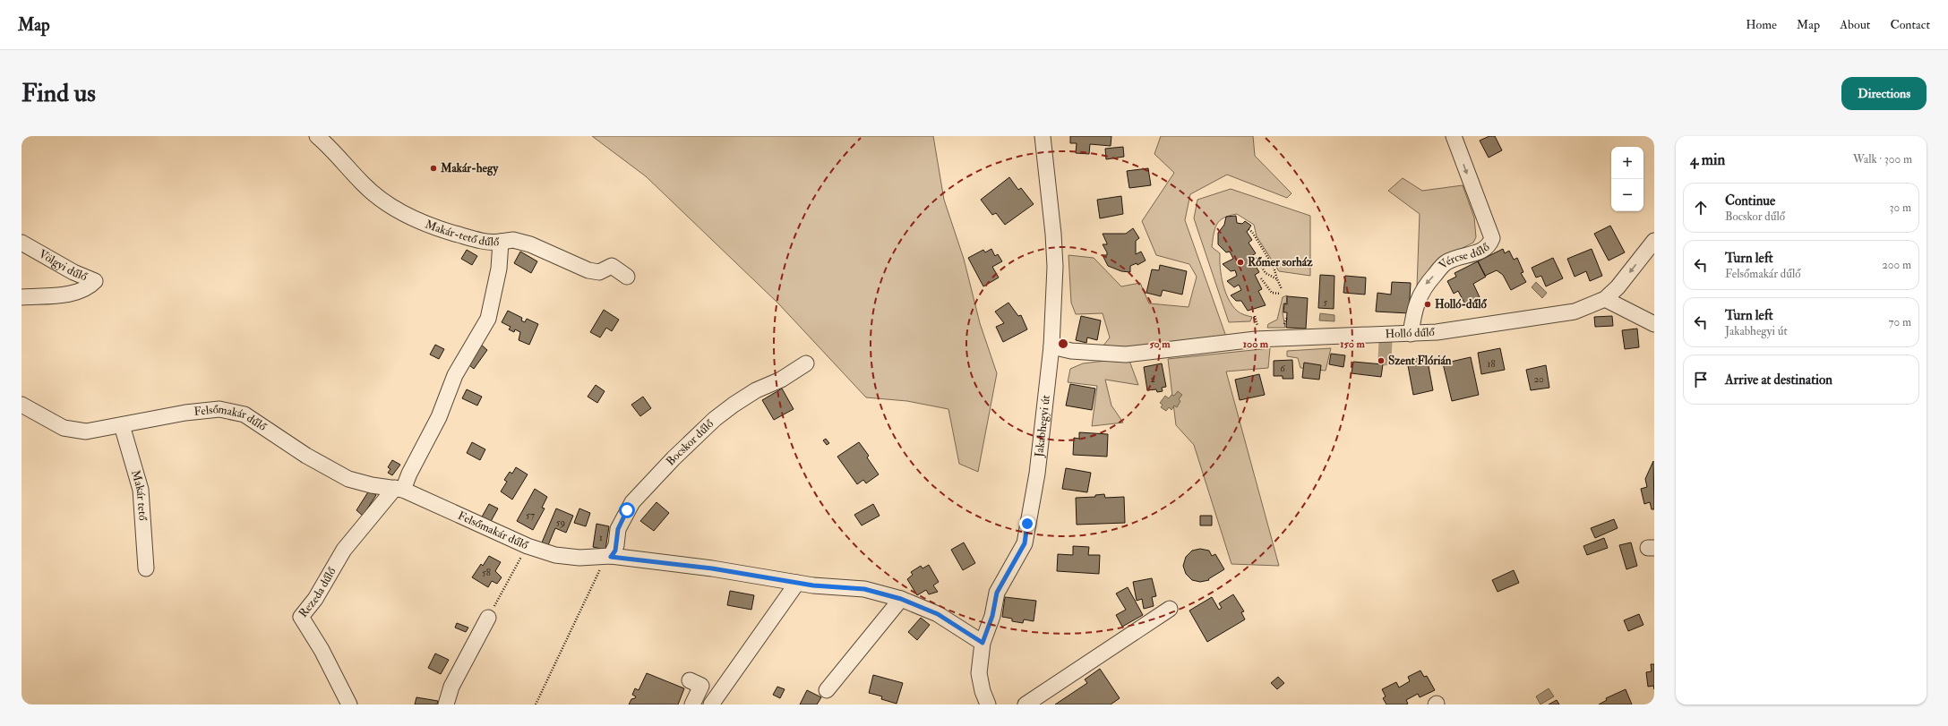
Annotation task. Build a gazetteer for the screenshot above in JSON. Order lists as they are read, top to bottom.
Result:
{
  "streets": {
    "street": [
      "Makár-tető dűlő",
      "Vércse dűlő",
      "Völgyi dűlő",
      "Holló dűlő",
      "Felsőmakár dűlő",
      "Jakabhegyi út",
      "Bocskor dűlő",
      "Makár tető",
      "Rezeda dűlő"
    ]
  },
  "crossings": [
    ["Makár-tető dűlő", "Felsőmakár dűlő"],
    ["Makár-tető dűlő", "Rezeda dűlő"],
    ["Vércse dűlő", "Holló dűlő"],
    ["Holló dűlő", "Jakabhegyi út"],
    ["Felsőmakár dűlő", "Jakabhegyi út"],
    ["Felsőmakár dűlő", "Bocskor dűlő"],
    ["Felsőmakár dűlő", "Makár tető"],
    ["Felsőmakár dűlő", "Rezeda dűlő"]
  ],
  "one_way": ["Vércse dűlő"],
  "places": [
    "Makár-hegy",
    "Rőmer sorház",
    "Holló-dűlő",
    "Szent Flórián"
  ],
  "house_numbers": [
    "5",
    "18",
    "6",
    "2",
    "20",
    "57",
    "59",
    "1",
    "58"
  ],
  "page": {
    "header": "Map",
    "nav": [
      "Home",
      "Map",
      "About",
      "Contact"
    ],
    "buttons": "Directions",
    "title": "Find us",
    "heading": ["4 min", "Walk · 300 m"],
    "map_buttons": ["+", "−"],
    "list": [
      ["Continue", "Bocskor dűlő", "30 m"],
      ["Turn left", "Felsőmakár dűlő", "200 m"],
      ["Turn left", "Jakabhegyi út", "70 m"],
      "Arrive at destination"
    ]
  },
  "rings": ["50 m", "100 m", "150 m"]
}
